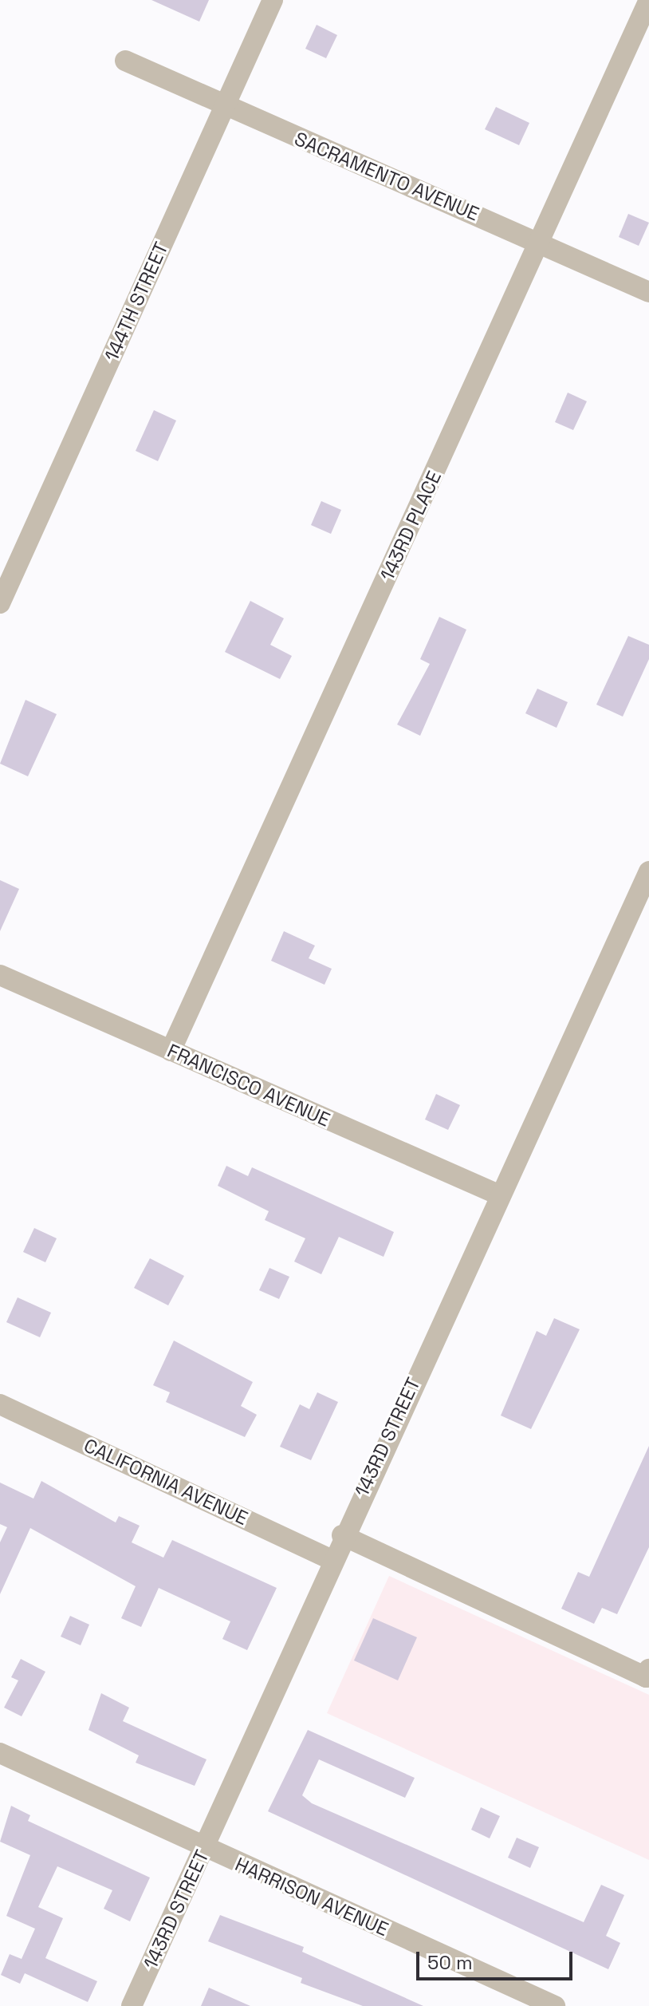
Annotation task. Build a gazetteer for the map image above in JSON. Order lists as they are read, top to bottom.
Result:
{
  "streets": {
    "street": [
      "SACRAMENTO AVENUE",
      "144TH STREET",
      "143RD PLACE",
      "FRANCISCO AVENUE",
      "143RD STREET",
      "CALIFORNIA AVENUE",
      "HARRISON AVENUE"
    ]
  },
  "crossings": [
    ["SACRAMENTO AVENUE", "144TH STREET"],
    ["SACRAMENTO AVENUE", "143RD PLACE"],
    ["143RD PLACE", "FRANCISCO AVENUE"],
    ["FRANCISCO AVENUE", "143RD STREET"],
    ["143RD STREET", "CALIFORNIA AVENUE"],
    ["143RD STREET", "HARRISON AVENUE"]
  ],
  "scale_bar": "50 m"
}
